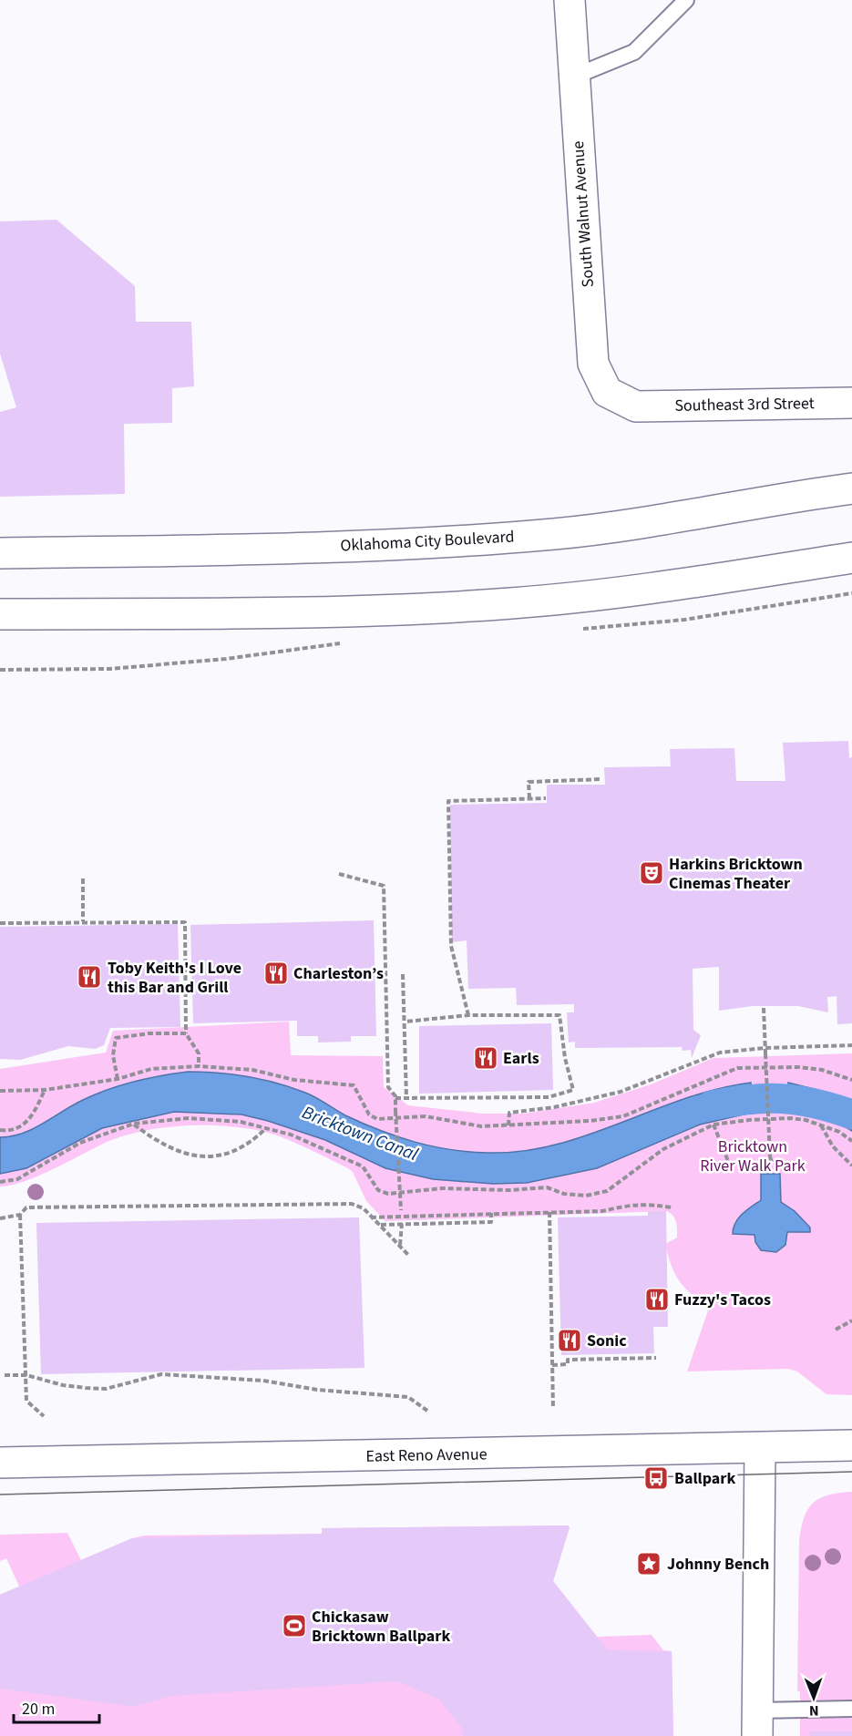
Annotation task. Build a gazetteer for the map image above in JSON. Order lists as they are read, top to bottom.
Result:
{
  "streets": {
    "main road": [
      "South Walnut Avenue",
      "Southeast 3rd Street",
      "Oklahoma City Boulevard",
      "East Reno Avenue"
    ]
  },
  "crossings": [
    ["South Walnut Avenue", "Southeast 3rd Street"]
  ],
  "water": ["Bricktown Canal"],
  "parks": ["Bricktown River Walk Park"],
  "places": {
    "theatre": ["Harkins Bricktown Cinemas Theater"],
    "restaurant": [
      "Charleston’s",
      "Toby Keith's I Love this Bar and Grill",
      "Earls",
      "Fuzzy's Tacos",
      "Sonic"
    ],
    "bus stop": ["Ballpark"],
    "place": ["Johnny Bench"],
    "sports": ["Chickasaw Bricktown Ballpark"]
  },
  "scale_bar": "20 m",
  "north": "bottom"
}
